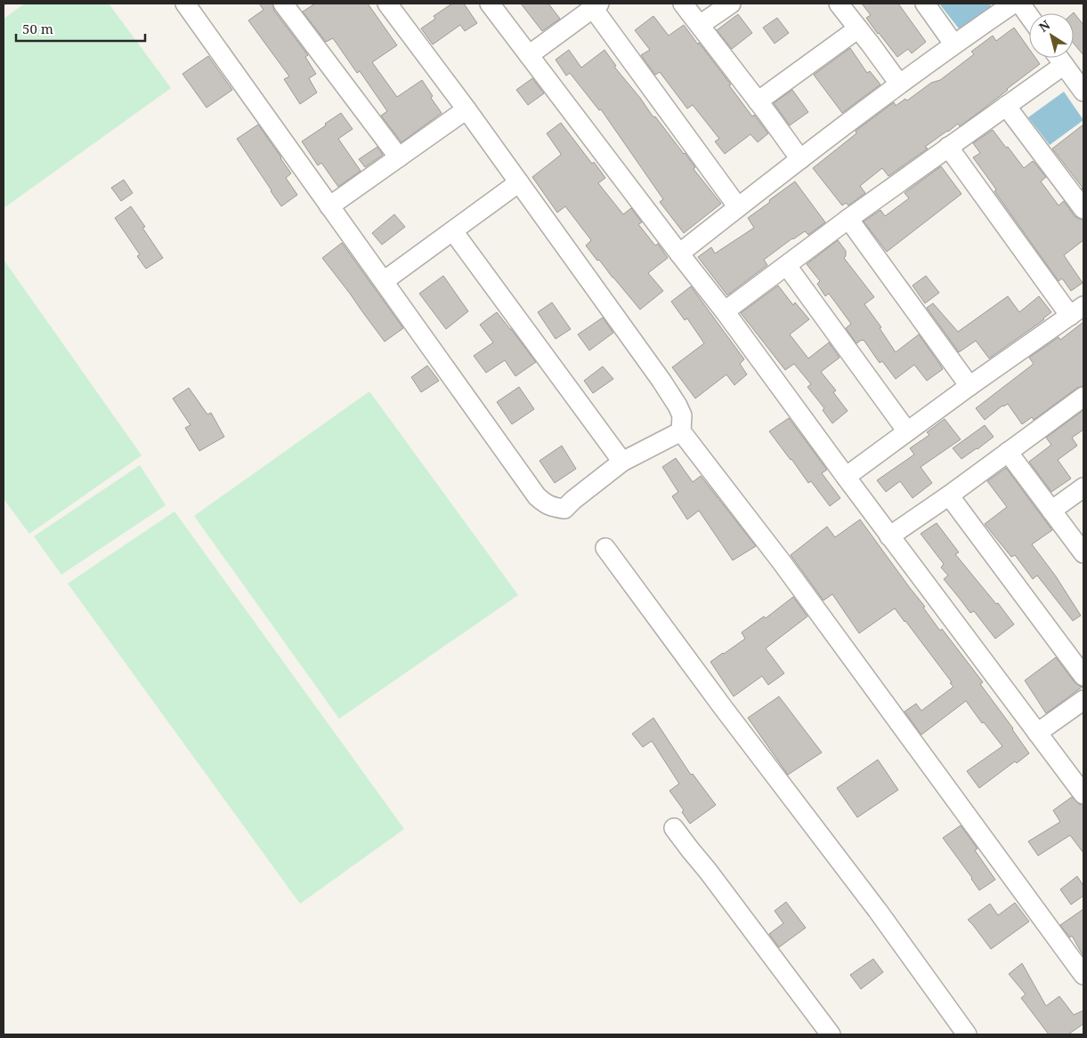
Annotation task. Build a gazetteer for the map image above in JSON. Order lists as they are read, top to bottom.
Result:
{
  "scale_bar": "50 m",
  "north": "top left"
}
